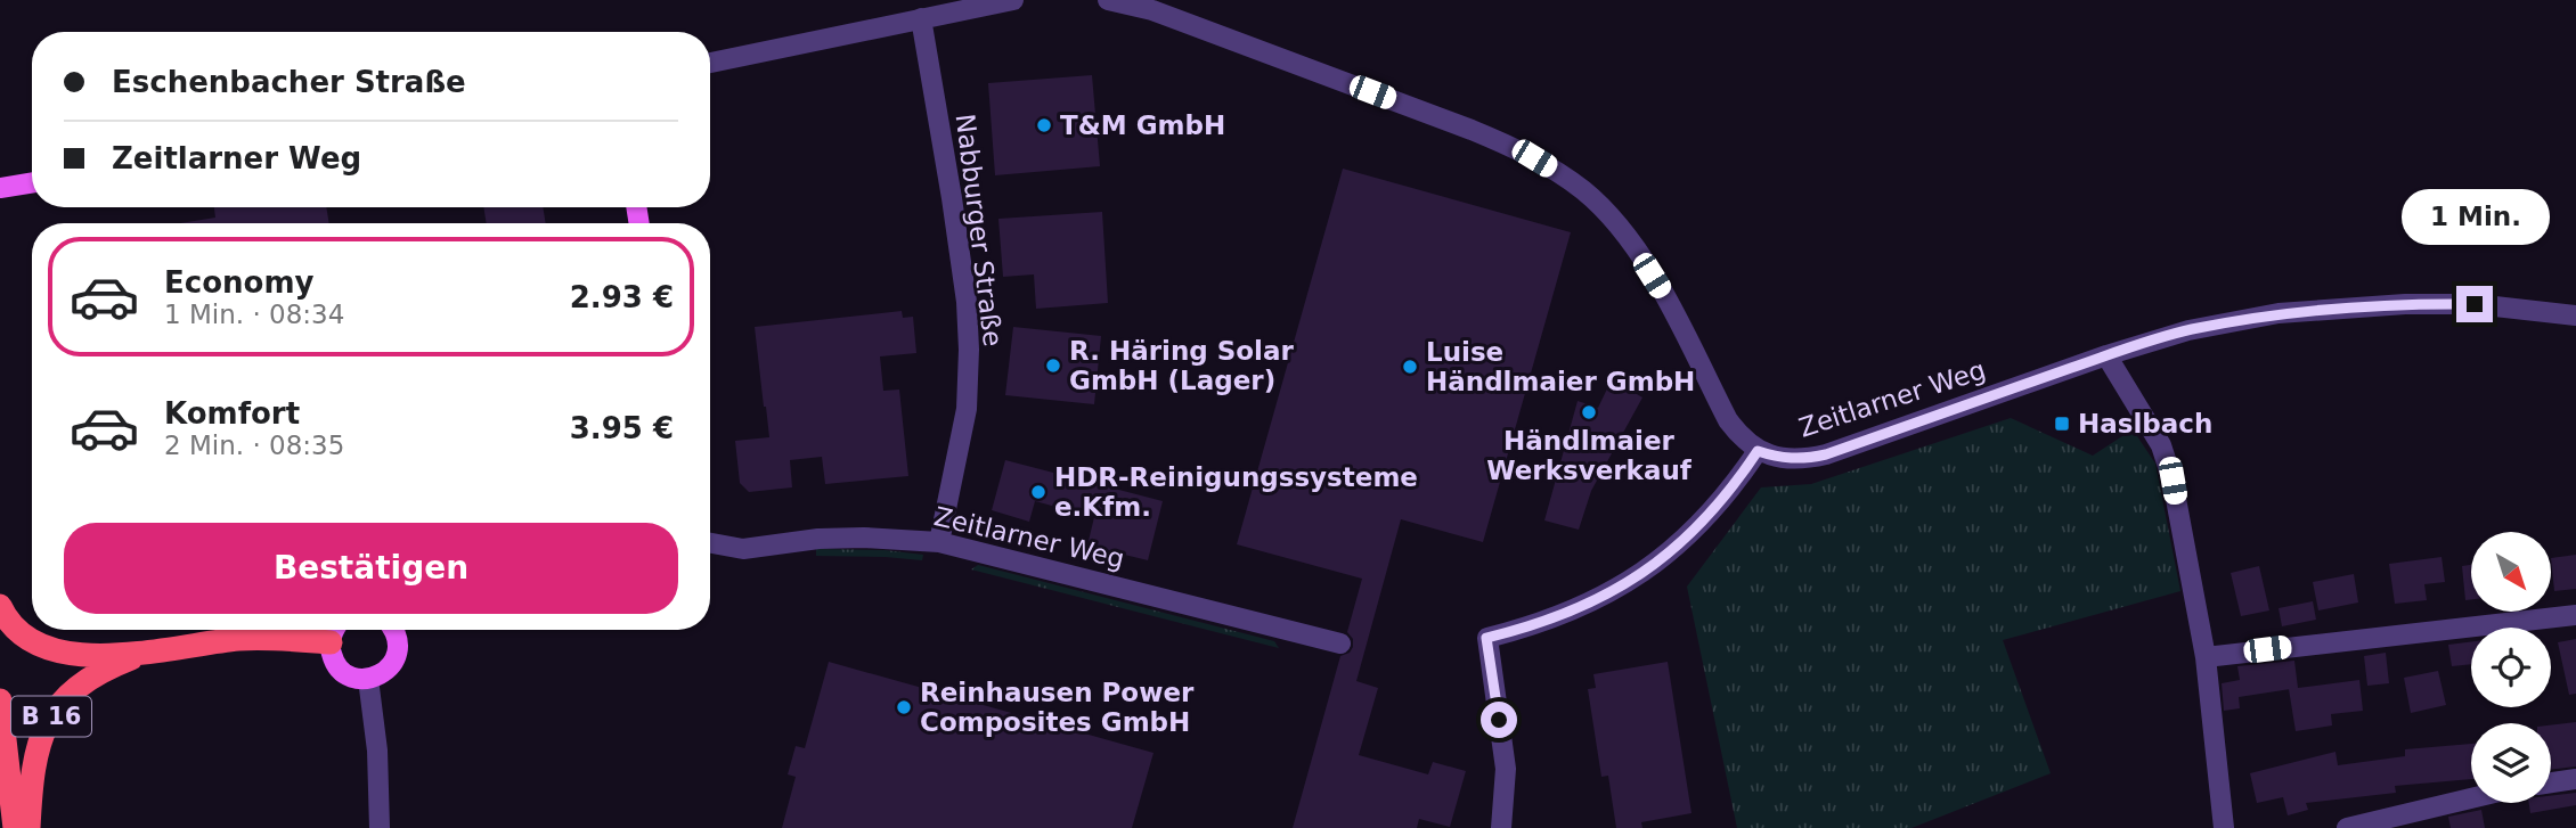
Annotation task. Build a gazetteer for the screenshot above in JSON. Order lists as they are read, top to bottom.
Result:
{
  "streets": {
    "highway": ["B 16"],
    "street": ["Nabburger Straße", "Zeitlarner Weg"]
  },
  "crossings": [
    ["Nabburger Straße", "Zeitlarner Weg"]
  ],
  "places": {
    "other": [
      "T&M GmbH",
      "R. Häring Solar GmbH (Lager)",
      "Luise Händlmaier GmbH",
      "Händlmaier Werksverkauf",
      "HDR-Reinigungssysteme e.Kfm.",
      "Reinhausen Power Composites GmbH"
    ],
    "transit": ["Haslbach"]
  },
  "north": "bottom right",
  "page": {
    "banner": ["Eschenbacher Straße", "Zeitlarner Weg"],
    "bubble": "1 Min.",
    "list": [
      {
        "name": "Economy",
        "note": "1 Min. · 08:34",
        "value": "2.93 €"
      },
      {
        "name": "Komfort",
        "note": "2 Min. · 08:35",
        "value": "3.95 €"
      }
    ],
    "buttons": "Bestätigen"
  }
}
